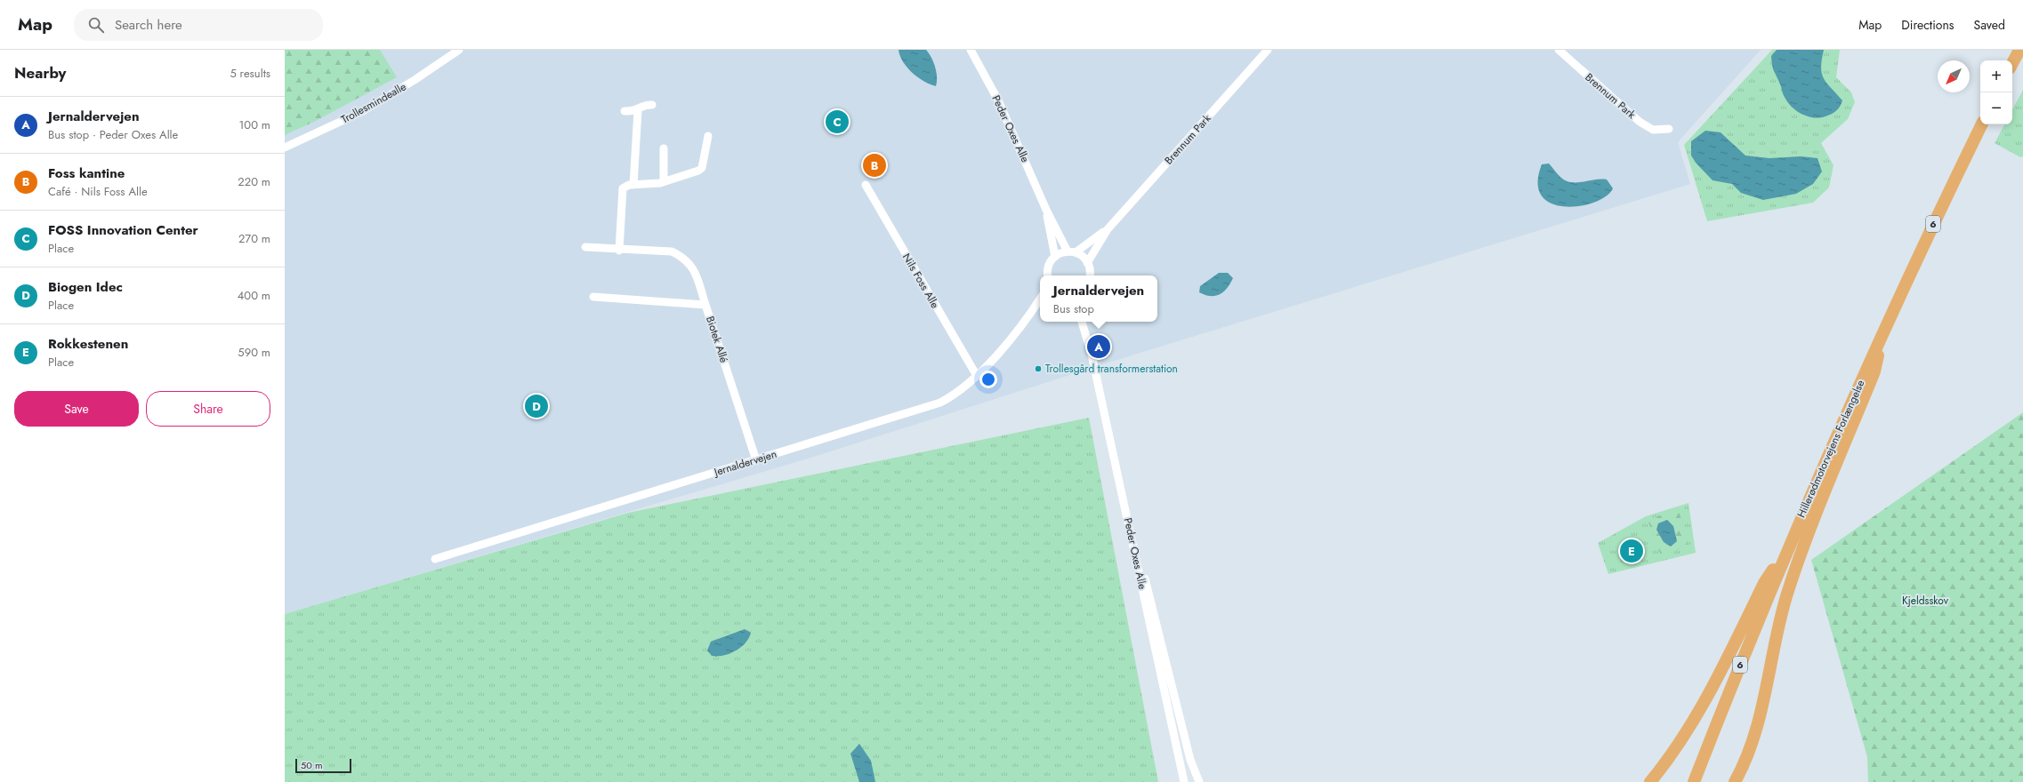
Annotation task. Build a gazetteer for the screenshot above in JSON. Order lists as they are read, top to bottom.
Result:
{
  "streets": {
    "highway": ["6", "Hillerødmotorvejens Forlængelse"],
    "street": [
      "Brennum Park",
      "Trollesmindealle",
      "Peder Oxes Alle",
      "Nils Foss Alle",
      "Biotek Allé",
      "Jernaldervejen"
    ]
  },
  "crossings": [
    ["Brennum Park", "Peder Oxes Alle"],
    ["Nils Foss Alle", "Jernaldervejen"],
    ["Biotek Allé", "Jernaldervejen"]
  ],
  "parks": ["Kjeldsskov"],
  "places": ["Trollesgård transformerstation"],
  "scale_bar": "50 m",
  "north": "bottom left",
  "page": {
    "header": "Map",
    "search": "Search here",
    "nav": ["Map", "Directions", "Saved"],
    "heading": ["Nearby", "5 results"],
    "map_buttons": ["+", "−"],
    "list": [
      {
        "mark": "A",
        "name": "Jernaldervejen",
        "note": "Bus stop · Peder Oxes Alle",
        "value": "100 m"
      },
      {
        "mark": "B",
        "name": "Foss kantine",
        "note": "Café · Nils Foss Alle",
        "value": "220 m"
      },
      {
        "mark": "C",
        "name": "FOSS Innovation Center",
        "note": "Place",
        "value": "270 m"
      },
      {
        "mark": "D",
        "name": "Biogen Idec",
        "note": "Place",
        "value": "400 m"
      },
      {
        "mark": "E",
        "name": "Rokkestenen",
        "note": "Place",
        "value": "590 m"
      }
    ],
    "pins": [
      "C",
      "B",
      "A",
      "D",
      "E"
    ],
    "popup": ["Jernaldervejen", "Bus stop"],
    "buttons": ["Save", "Share"],
    "scale": "50 m"
  }
}
